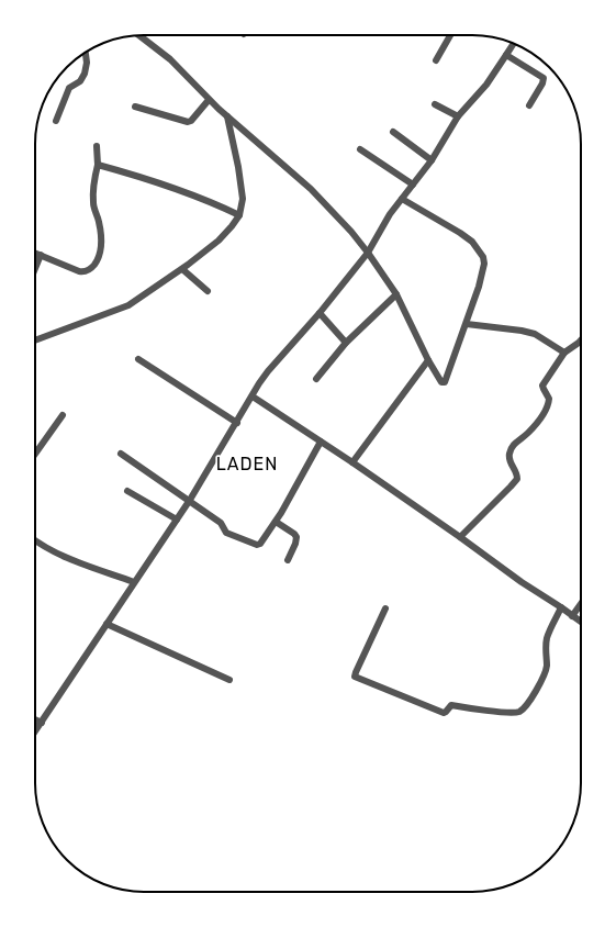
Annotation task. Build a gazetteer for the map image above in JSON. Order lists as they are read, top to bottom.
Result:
{
  "districts": ["LADEN"]
}
